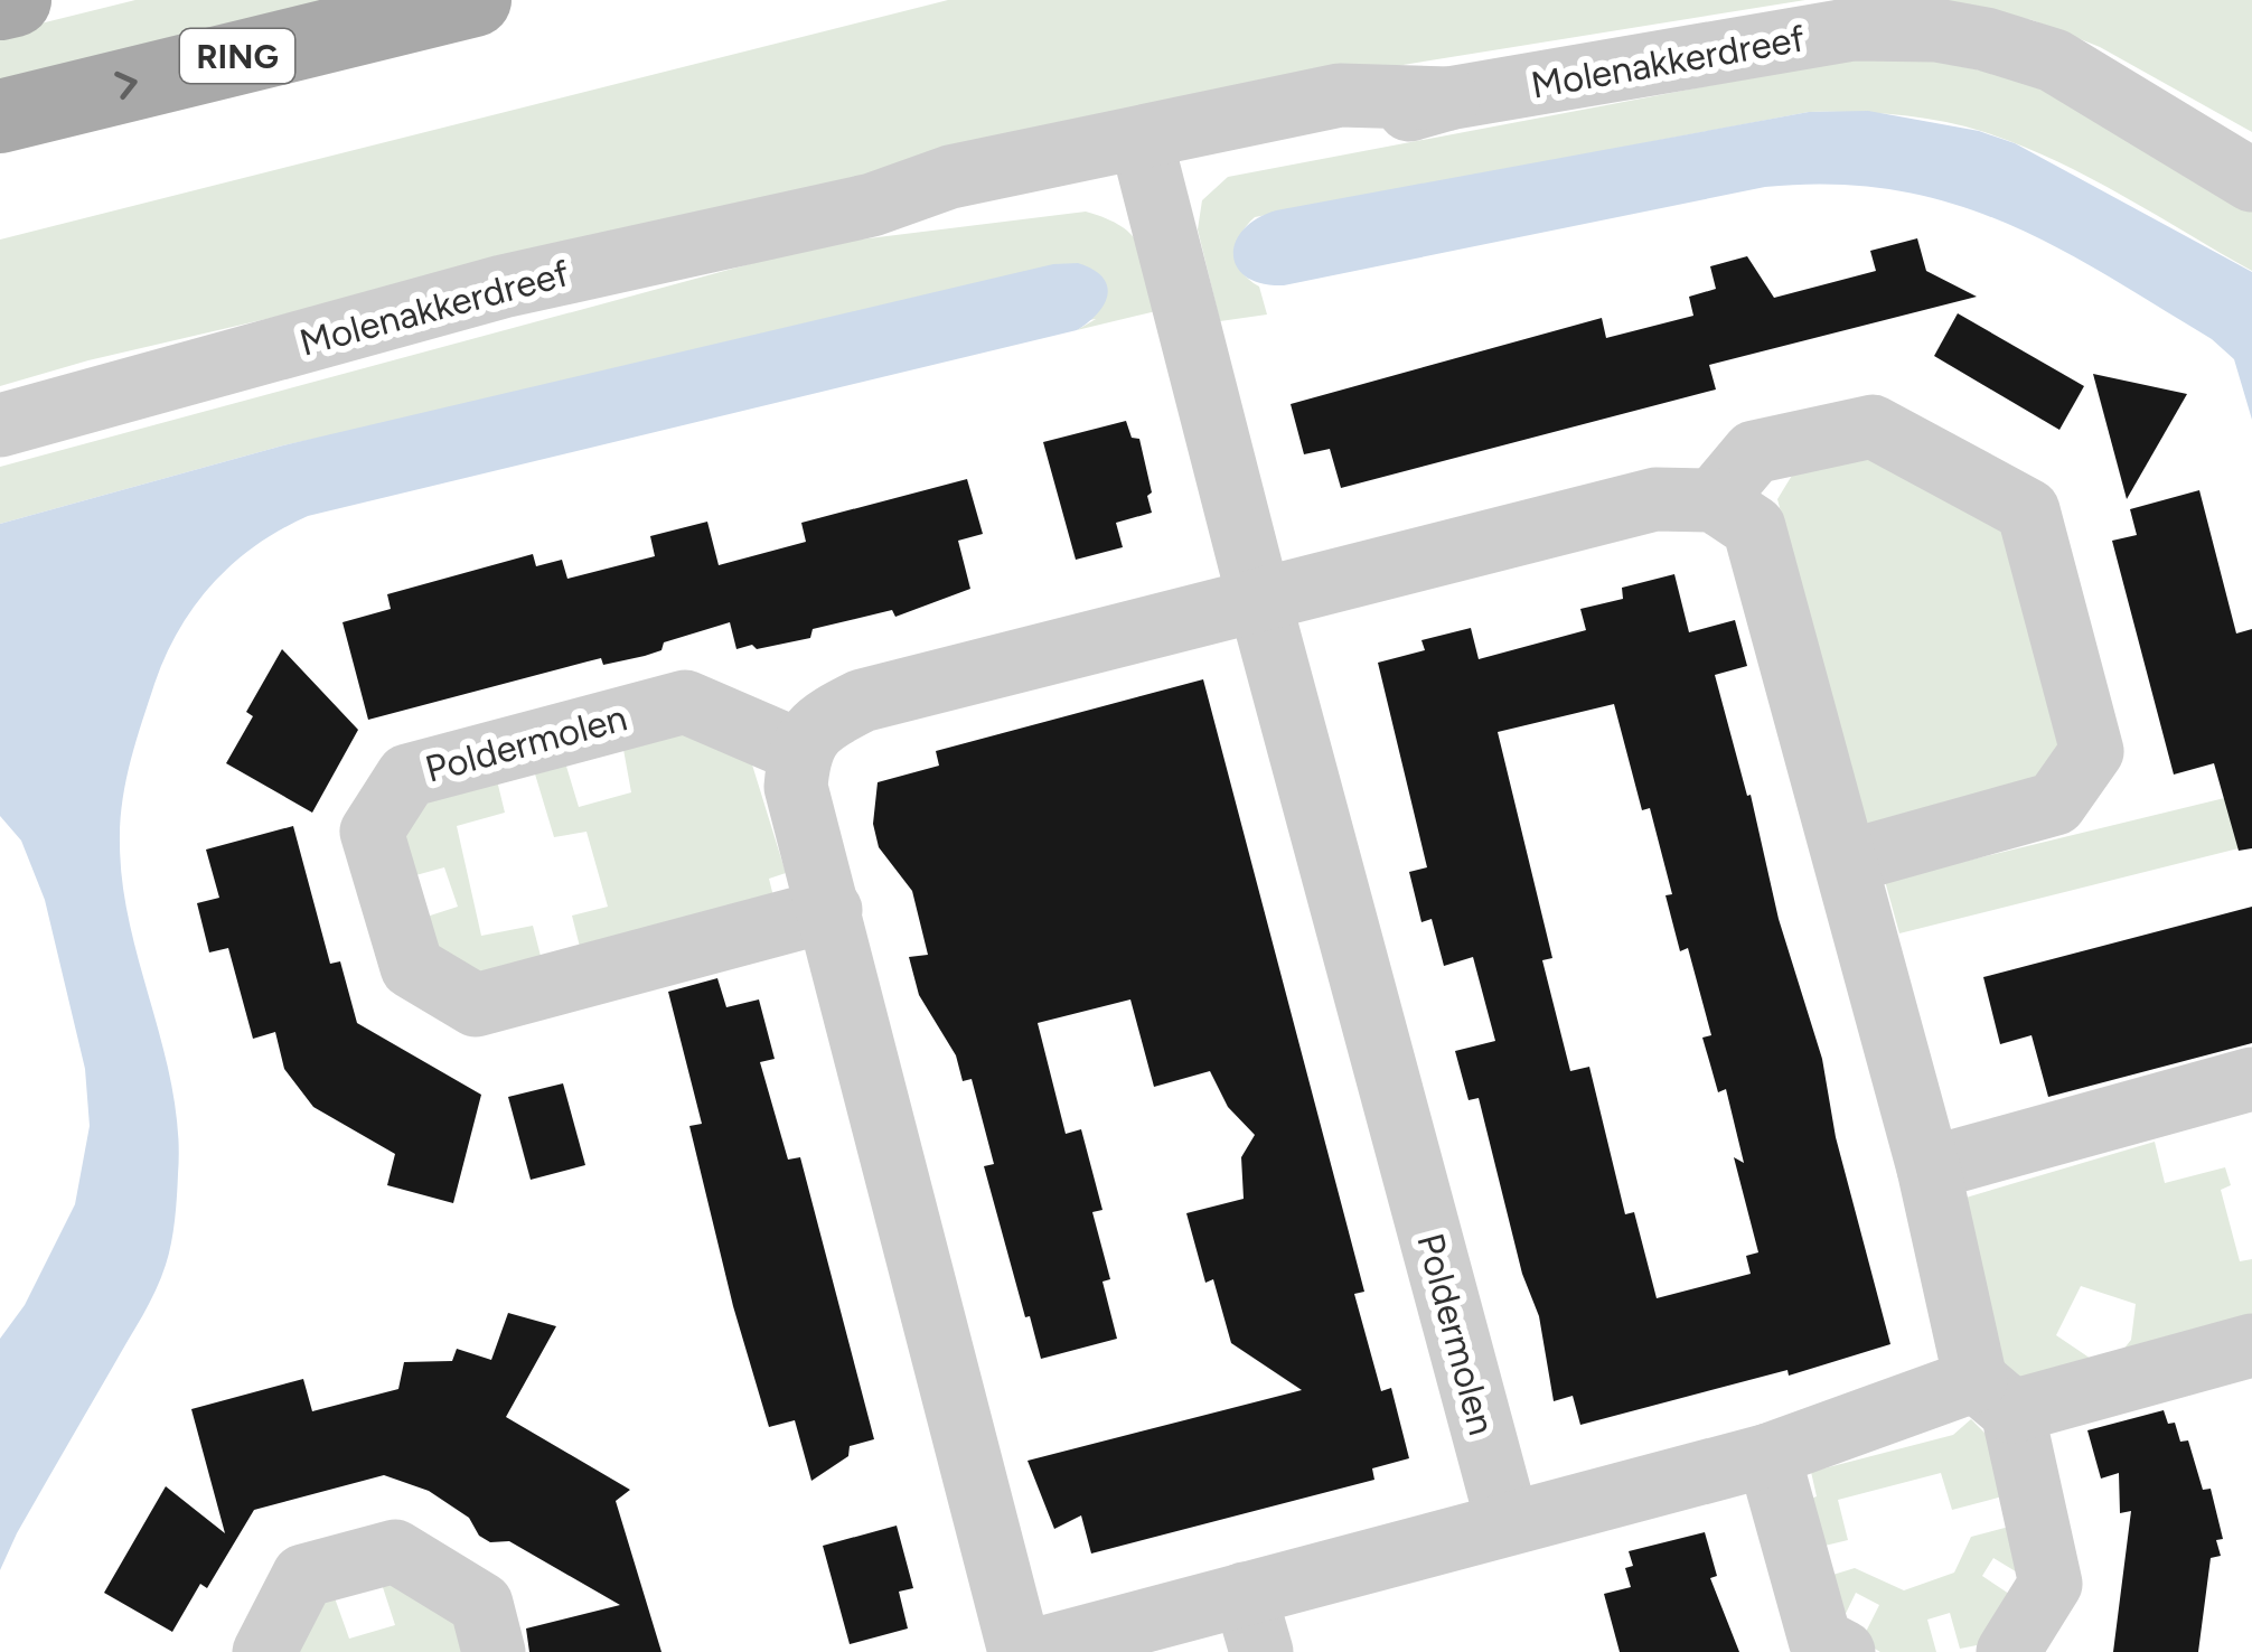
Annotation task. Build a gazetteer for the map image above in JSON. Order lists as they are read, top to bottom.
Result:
{
  "streets": {
    "main road": ["RING"],
    "street": ["Molenakkerdreef", "Poldermolen"]
  },
  "crossings": [
    ["Molenakkerdreef", "Poldermolen"]
  ]
}
